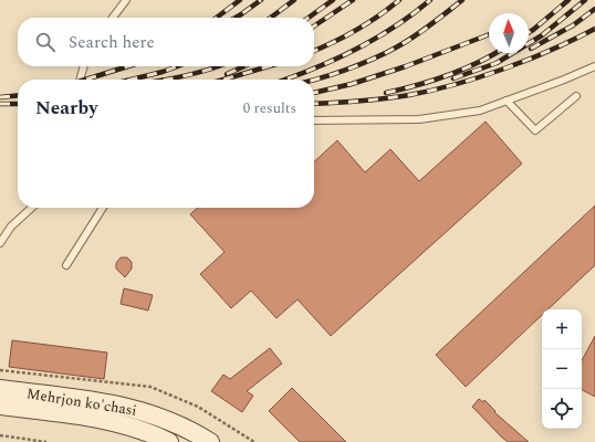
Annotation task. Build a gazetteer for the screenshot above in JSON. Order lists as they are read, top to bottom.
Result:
{
  "streets": {
    "main road": ["Mehrjon ko'chasi"]
  },
  "north": "top",
  "page": {
    "search": "Search here",
    "heading": ["Nearby", "0 results"],
    "map_buttons": ["+", "−"]
  }
}
